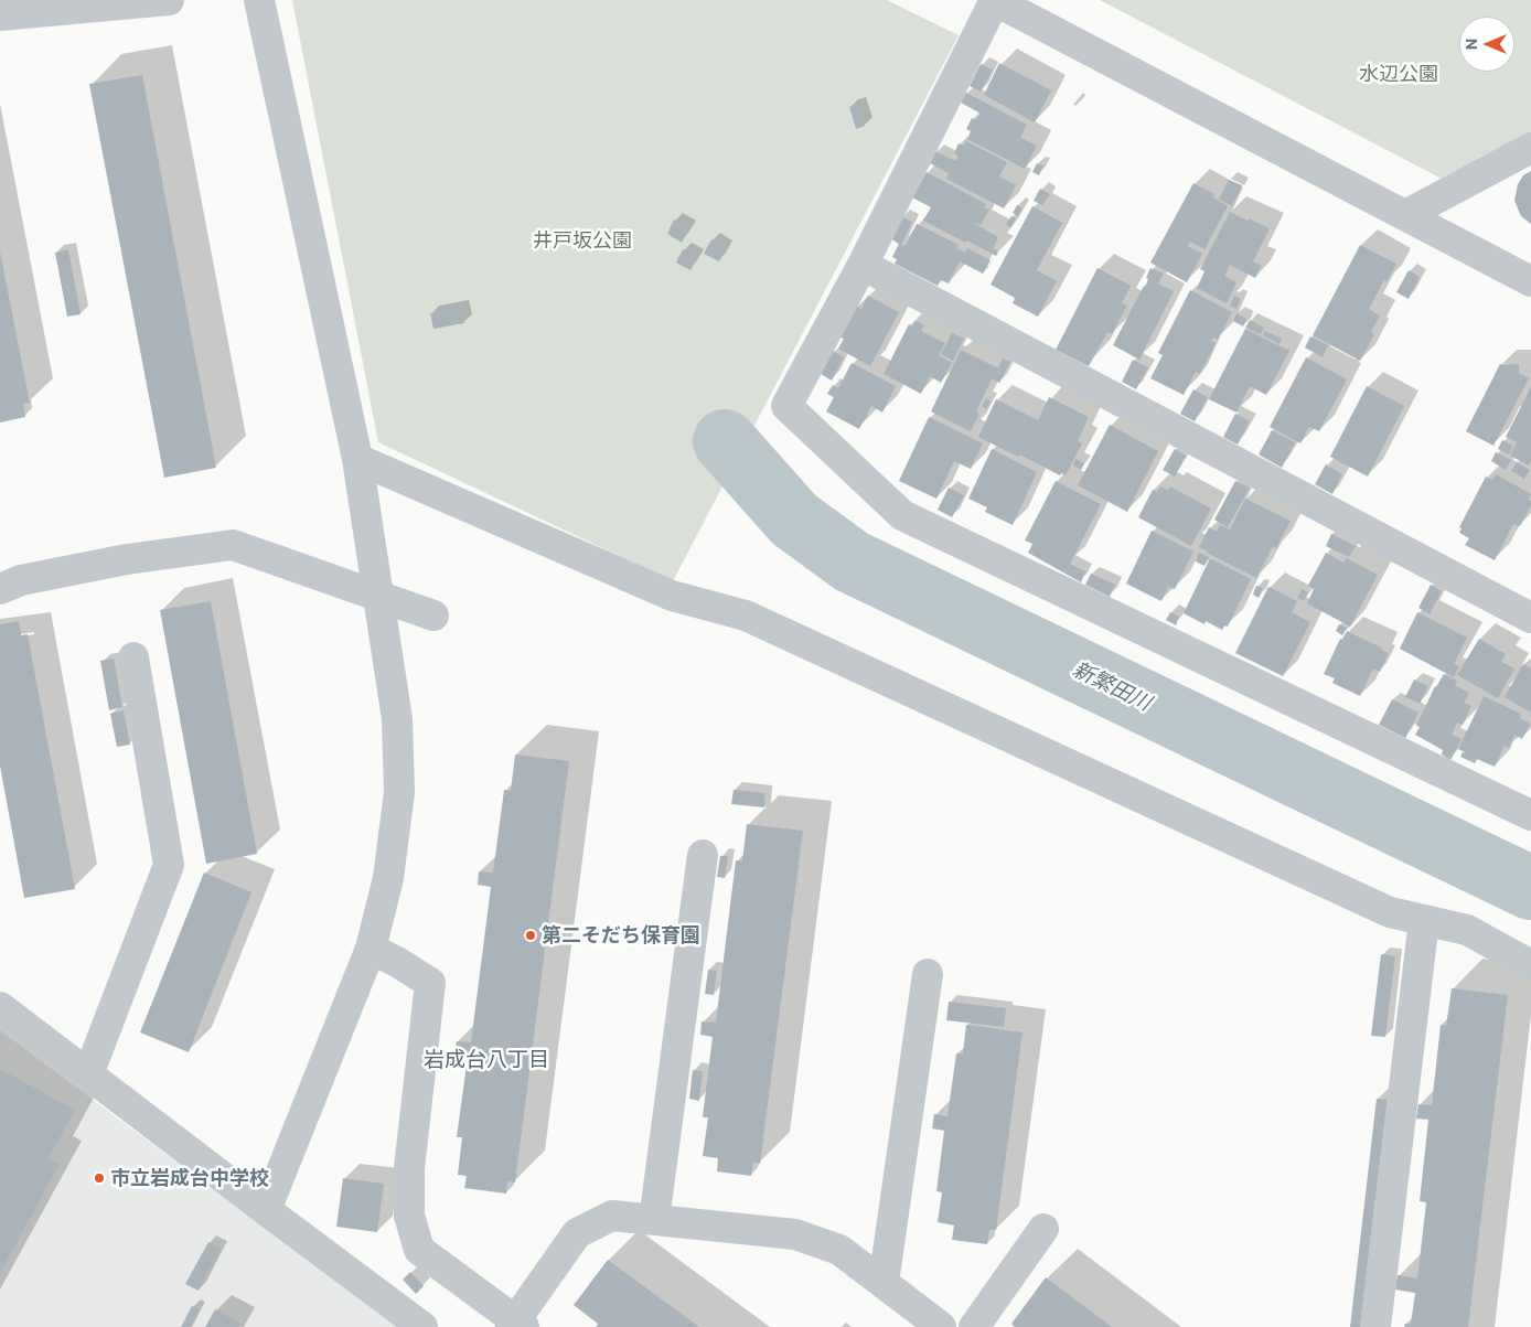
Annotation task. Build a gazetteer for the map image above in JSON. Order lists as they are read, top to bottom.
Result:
{
  "districts": ["岩成台八丁目"],
  "water": ["新繁田川"],
  "parks": ["水辺公園", "井戸坂公園"],
  "places": ["第二そだち保育園", "市立岩成台中学校"],
  "north": "left"
}
